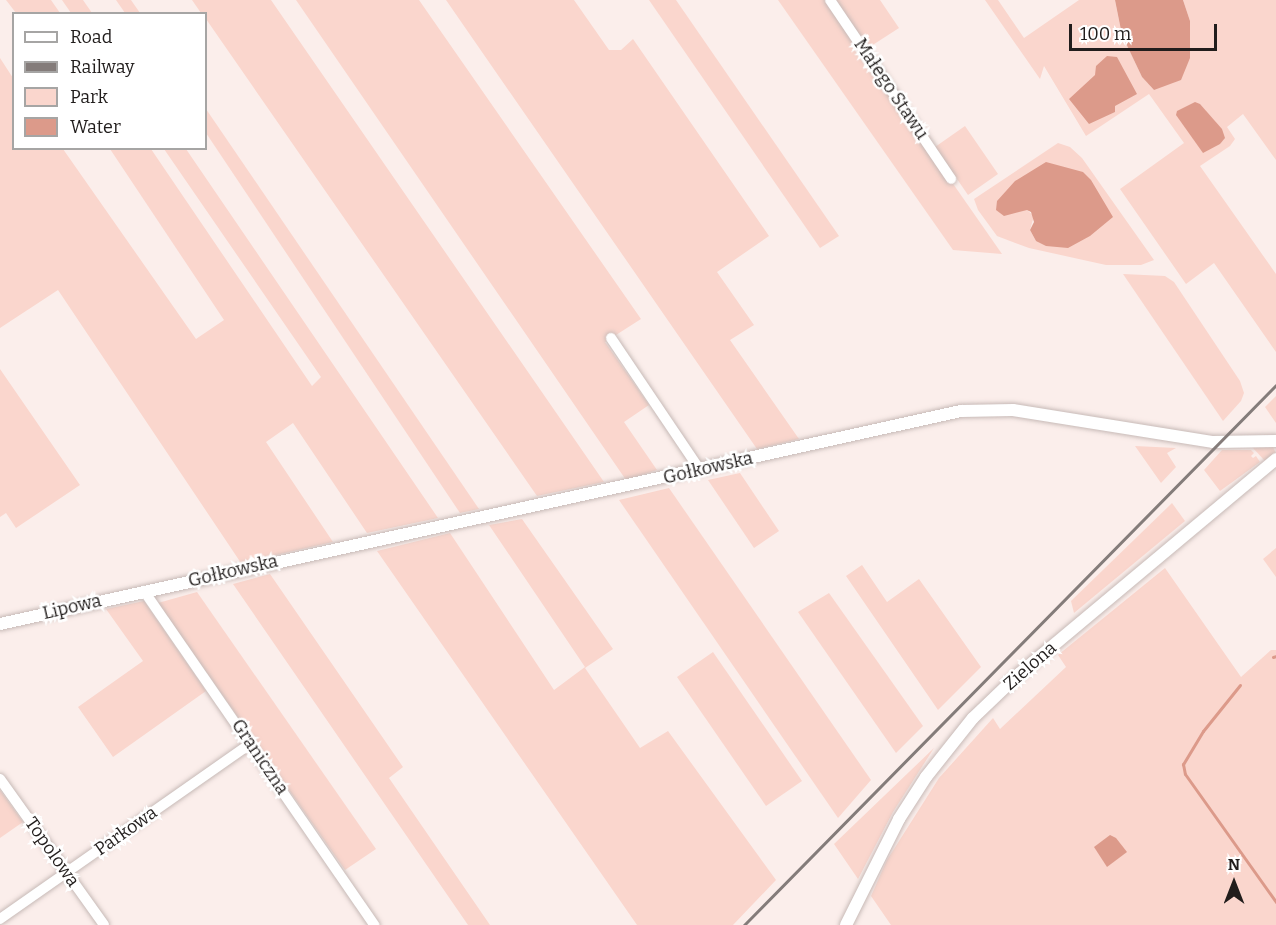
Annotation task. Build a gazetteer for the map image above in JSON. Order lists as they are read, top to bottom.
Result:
{
  "streets": {
    "street": [
      "Małego Stawu",
      "Gołkowska",
      "Lipowa",
      "Zielona",
      "Graniczna",
      "Parkowa",
      "Topolowa"
    ]
  },
  "crossings": [
    ["Gołkowska", "Lipowa"],
    ["Gołkowska", "Graniczna"],
    ["Lipowa", "Graniczna"],
    ["Graniczna", "Parkowa"],
    ["Parkowa", "Topolowa"]
  ],
  "legend": [
    "Road",
    "Railway",
    "Park",
    "Water"
  ],
  "scale_bar": "100 m",
  "north": "top"
}
